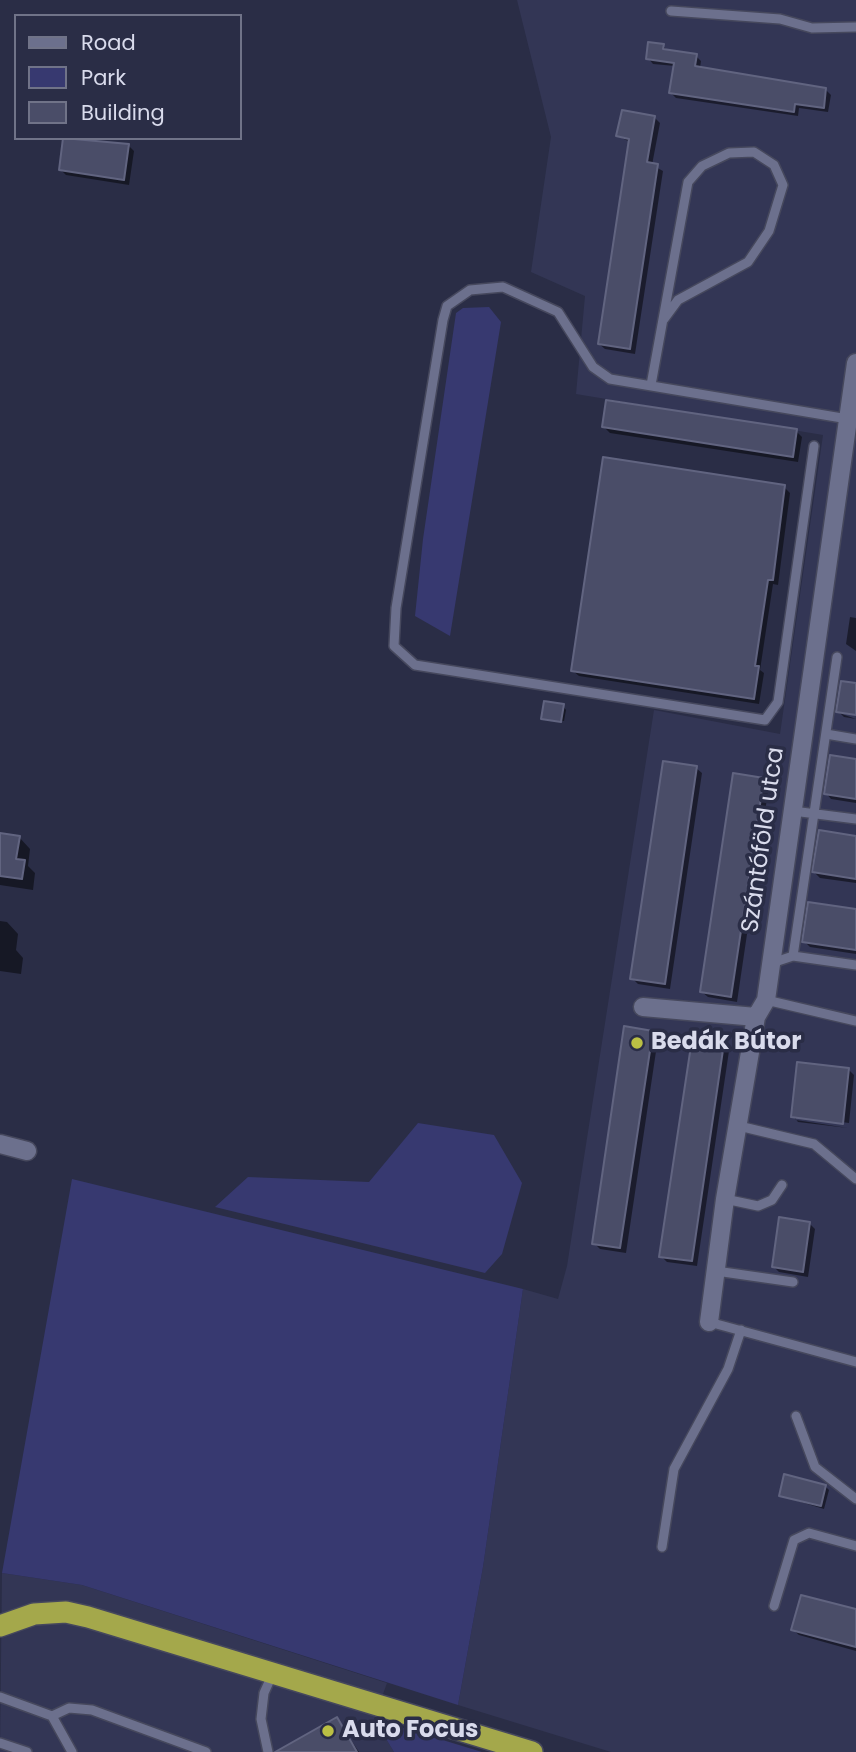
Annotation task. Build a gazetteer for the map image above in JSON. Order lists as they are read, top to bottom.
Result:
{
  "streets": {
    "street": ["Szántóföld utca"]
  },
  "places": ["Bedák Bútor", "Auto Focus"],
  "legend": ["Road", "Park", "Building"]
}
